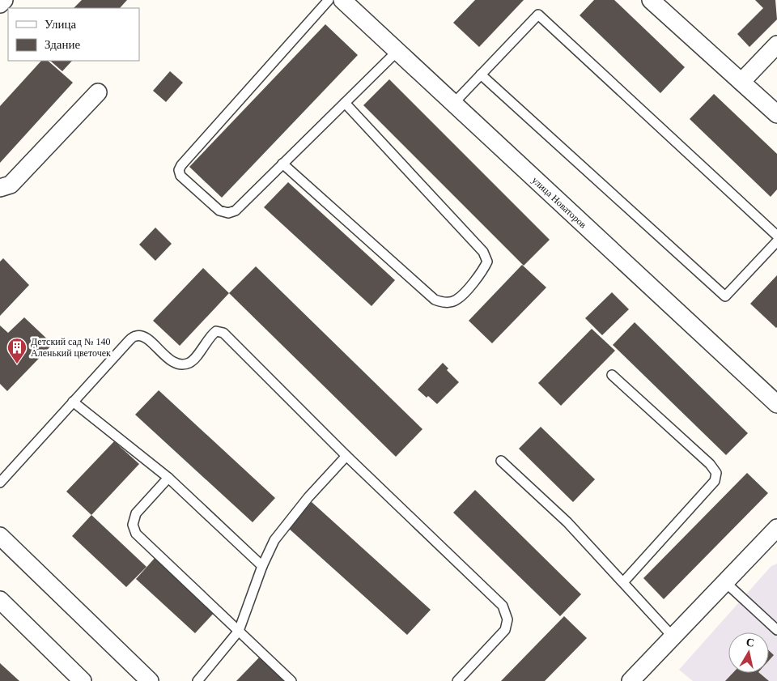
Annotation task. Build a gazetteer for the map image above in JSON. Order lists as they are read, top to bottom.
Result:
{
  "streets": {
    "street": ["улица Новаторов"]
  },
  "places": {
    "building": ["Детский сад № 140 Аленький цветочек"]
  },
  "legend": ["Улица", "Здание"],
  "north": "top"
}
